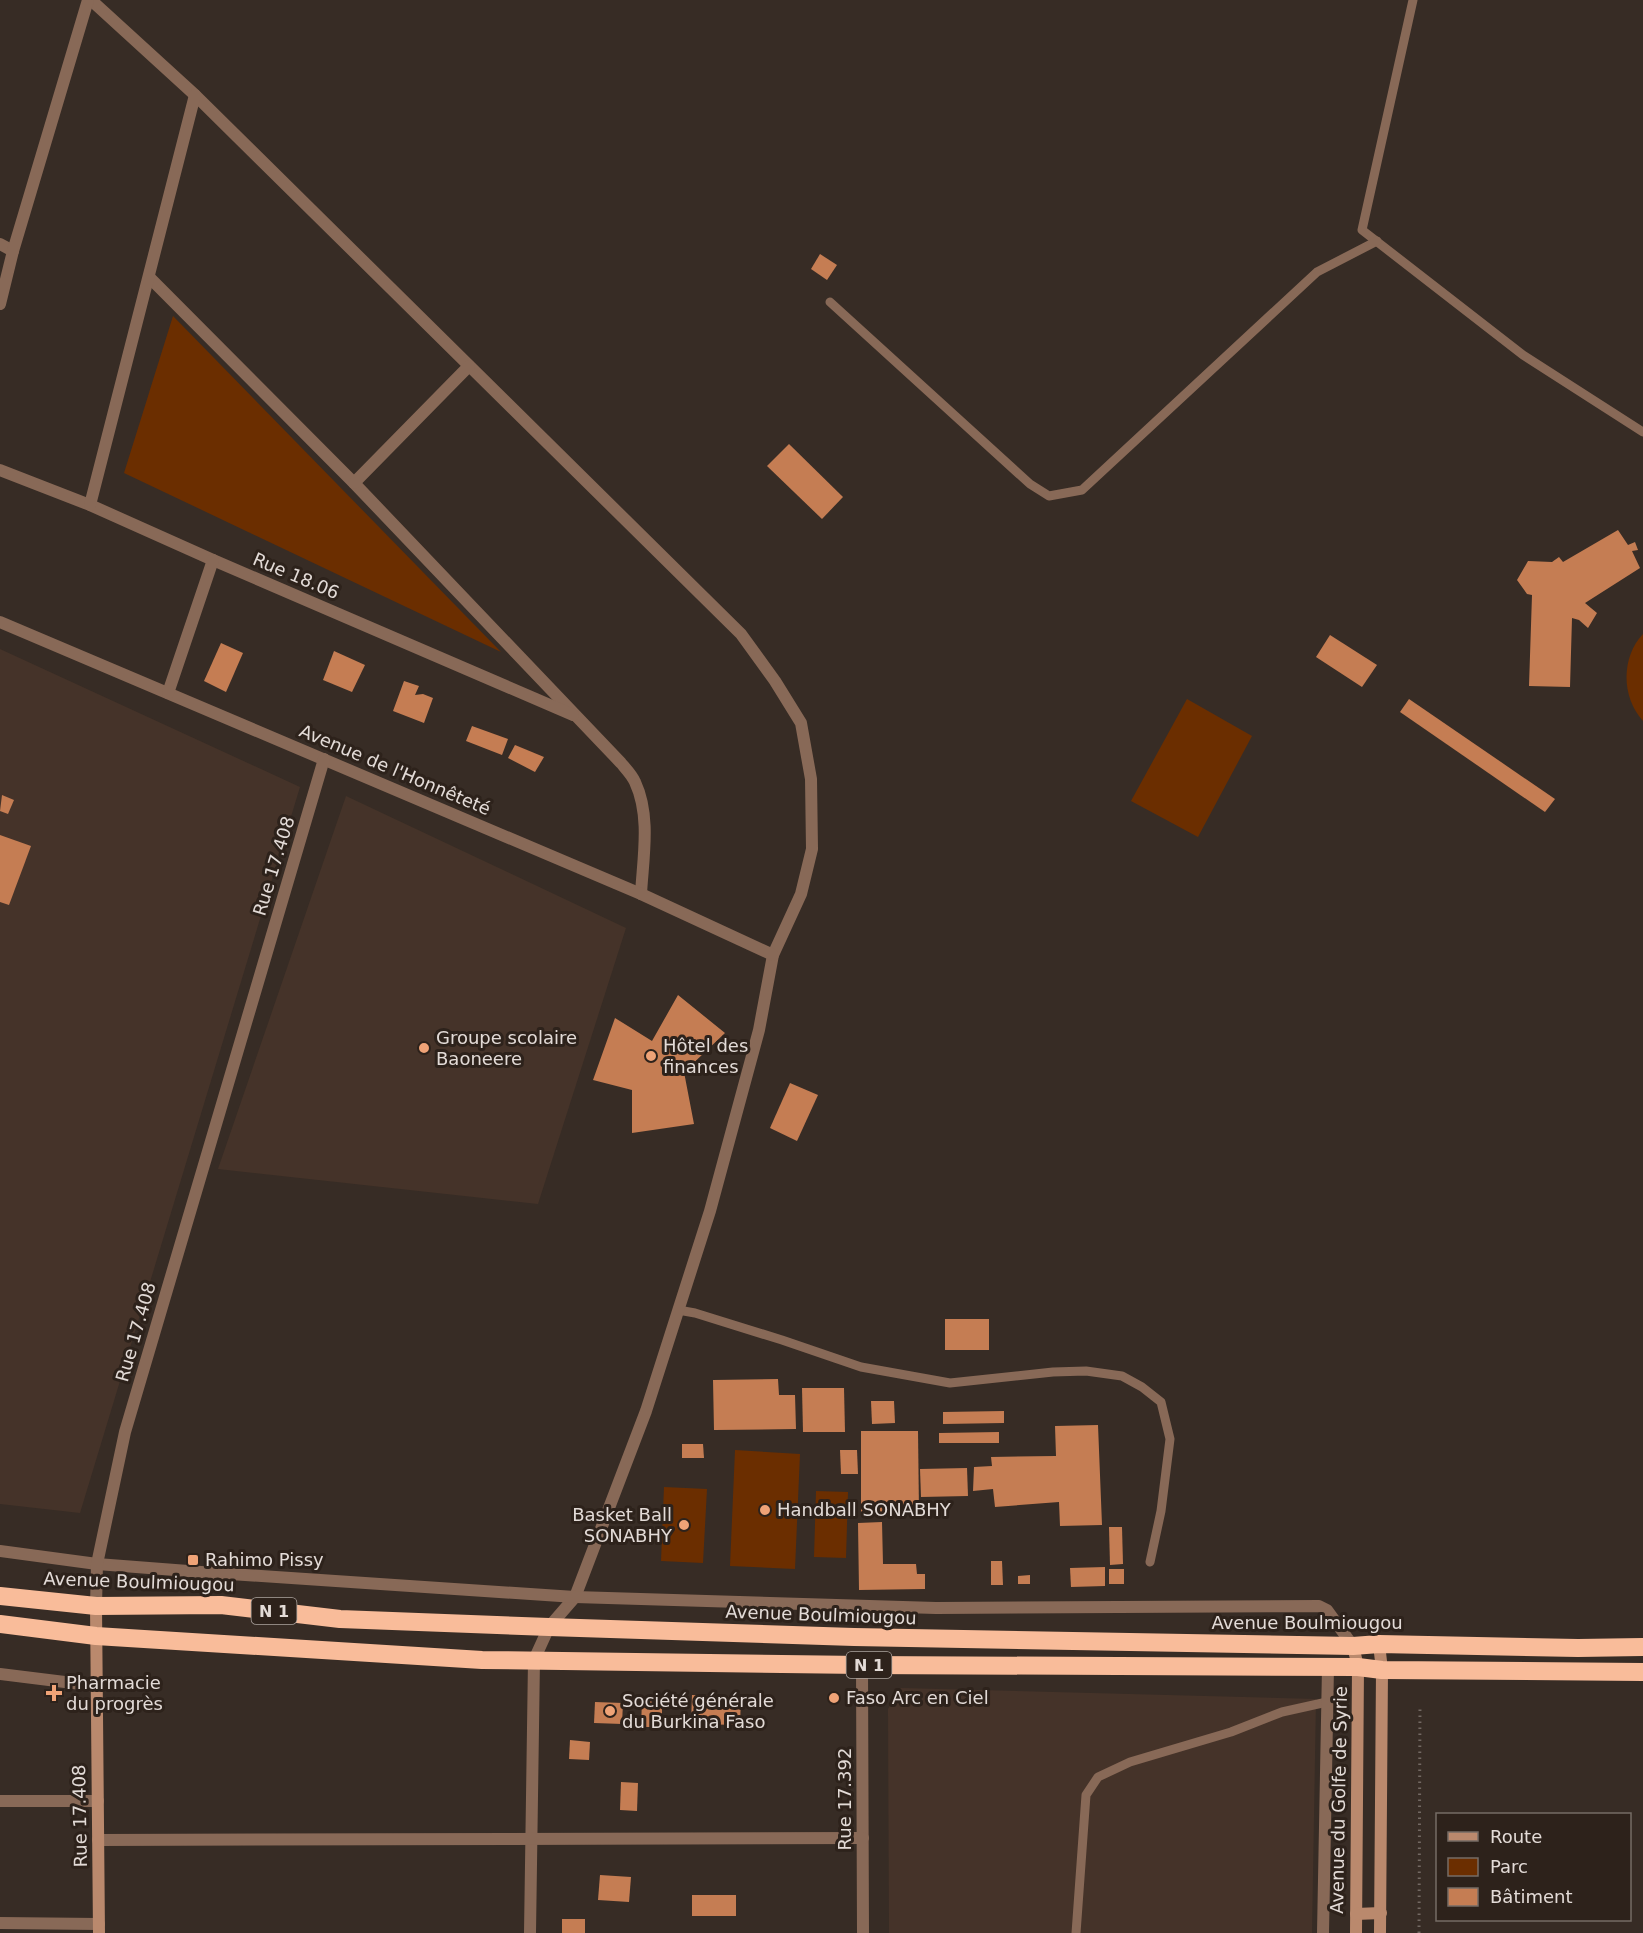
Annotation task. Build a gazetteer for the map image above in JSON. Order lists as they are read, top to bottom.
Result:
{
  "streets": {
    "highway": ["Avenue Boulmiougou", "N 1"],
    "main road": ["Rue 17.408", "Avenue du Golfe de Syrie"],
    "street": ["Rue 18.06", "Avenue de l'Honnêteté", "Rue 17.392"]
  },
  "crossings": [
    ["Avenue de l'Honnêteté", "Rue 17.408"],
    ["Rue 17.408", "Avenue Boulmiougou"],
    ["Rue 17.408", "N 1"],
    ["Avenue Boulmiougou", "Avenue du Golfe de Syrie"],
    ["N 1", "Rue 17.392"],
    ["N 1", "Avenue du Golfe de Syrie"]
  ],
  "places": {
    "other": [
      "Groupe scolaire Baoneere",
      "Hôtel des finances",
      "Handball SONABHY",
      "Basket Ball SONABHY",
      "Faso Arc en Ciel",
      "Société générale du Burkina Faso"
    ],
    "transit": ["Rahimo Pissy"],
    "health": ["Pharmacie du progrès"]
  },
  "legend": ["Route", "Parc", "Bâtiment"]
}
